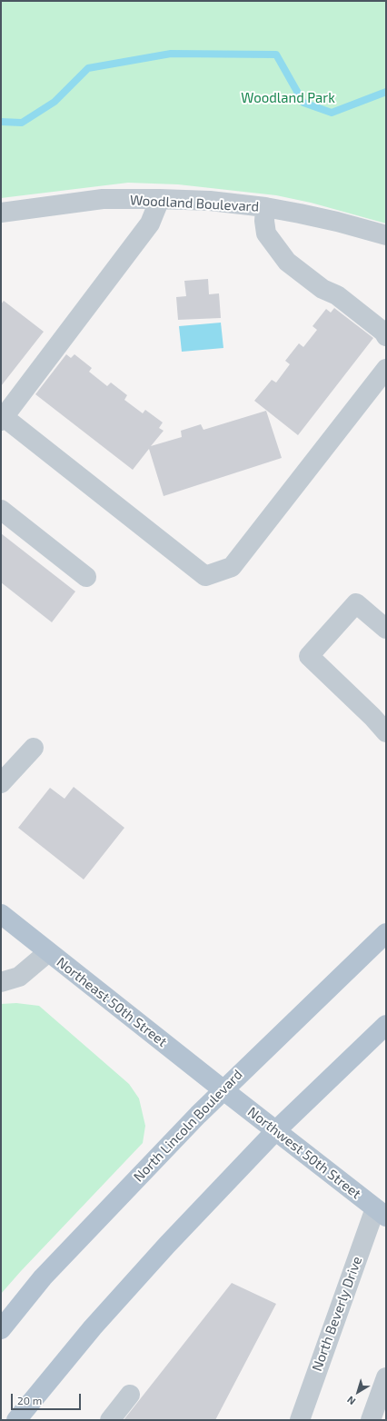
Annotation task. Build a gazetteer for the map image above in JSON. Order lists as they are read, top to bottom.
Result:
{
  "streets": {
    "main road": ["Northeast 50th Street", "North Lincoln Boulevard", "Northwest 50th Street"],
    "street": ["Woodland Boulevard", "North Beverly Drive"]
  },
  "crossings": [
    ["Northeast 50th Street", "North Lincoln Boulevard"],
    ["Northeast 50th Street", "Northwest 50th Street"],
    ["North Lincoln Boulevard", "Northwest 50th Street"],
    ["Northwest 50th Street", "North Beverly Drive"]
  ],
  "parks": ["Woodland Park"],
  "scale_bar": "20 m",
  "north": "bottom left"
}
